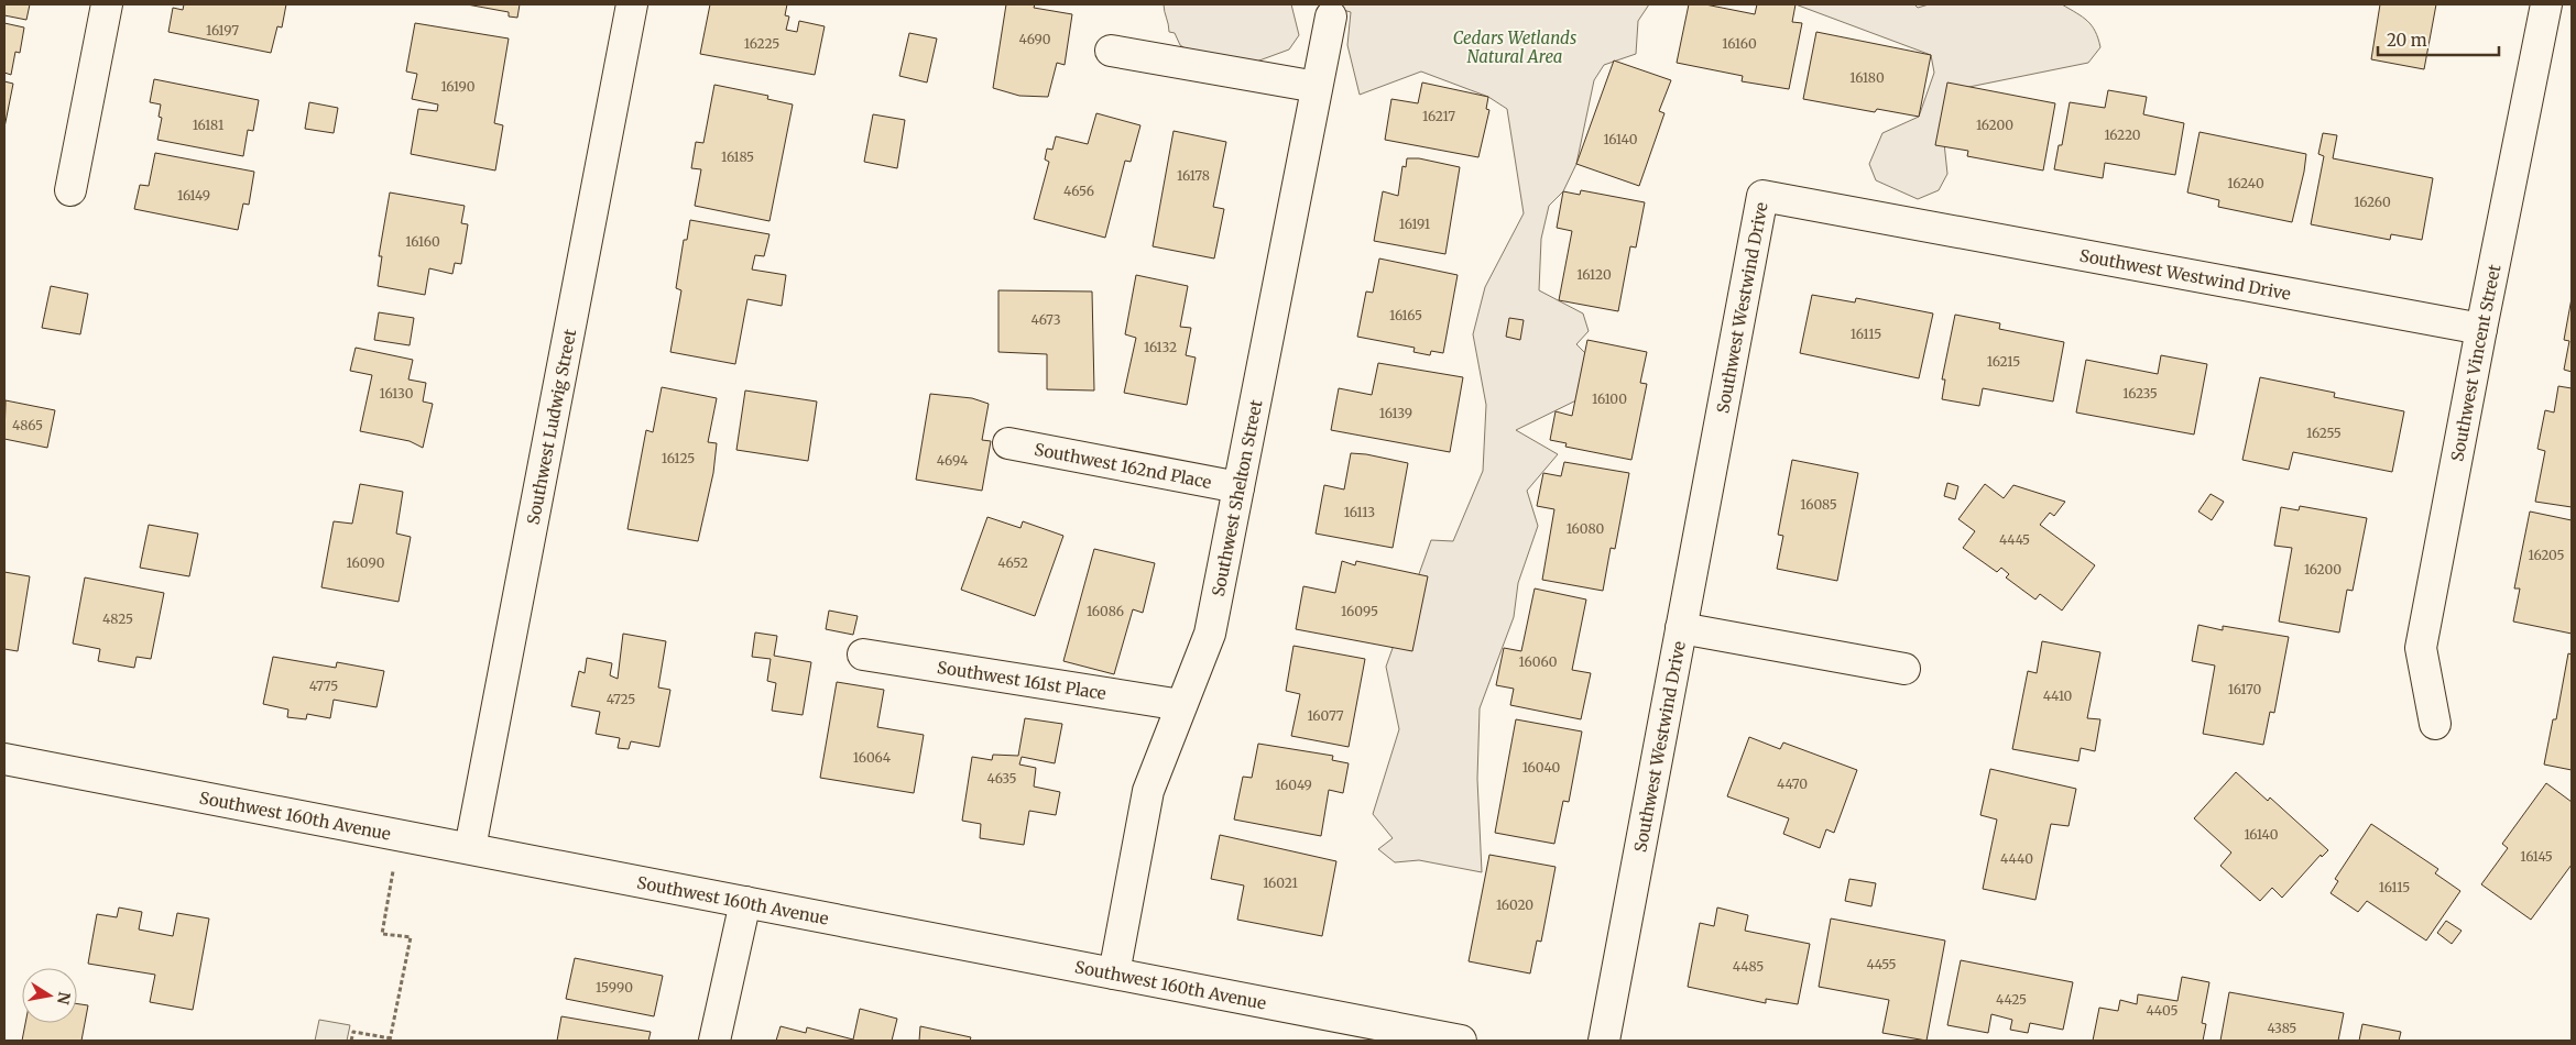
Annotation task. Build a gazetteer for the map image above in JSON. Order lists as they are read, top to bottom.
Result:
{
  "streets": {
    "street": [
      "Southwest Westwind Drive",
      "Southwest Vincent Street",
      "Southwest Ludwig Street",
      "Southwest 162nd Place",
      "Southwest Shelton Street",
      "Southwest 161st Place",
      "Southwest 160th Avenue"
    ]
  },
  "crossings": [
    ["Southwest Westwind Drive", "Southwest Vincent Street"],
    ["Southwest Ludwig Street", "Southwest 160th Avenue"],
    ["Southwest 162nd Place", "Southwest Shelton Street"],
    ["Southwest Shelton Street", "Southwest 161st Place"],
    ["Southwest Shelton Street", "Southwest 160th Avenue"]
  ],
  "parks": ["Cedars Wetlands Natural Area"],
  "house_numbers": [
    "16197",
    "4690",
    "16225",
    "16160",
    "16180",
    "16190",
    "16217",
    "16181",
    "16200",
    "16220",
    "16140",
    "16185",
    "16178",
    "16240",
    "4656",
    "16149",
    "16260",
    "16191",
    "16160",
    "16120",
    "16165",
    "4673",
    "16115",
    "16132",
    "16215",
    "16130",
    "16235",
    "16100",
    "16139",
    "4865",
    "16255",
    "16125",
    "4694",
    "16085",
    "16113",
    "16080",
    "4445",
    "16205",
    "16090",
    "4652",
    "16200",
    "16086",
    "16095",
    "4825",
    "16060",
    "4775",
    "16170",
    "4410",
    "4725",
    "16077",
    "16064",
    "16040",
    "4635",
    "4470",
    "16049",
    "16140",
    "16145",
    "4440",
    "16021",
    "16115",
    "16020",
    "4455",
    "4485",
    "15990",
    "4425",
    "4405",
    "4385"
  ],
  "scale_bar": "20 m",
  "north": "right"
}
